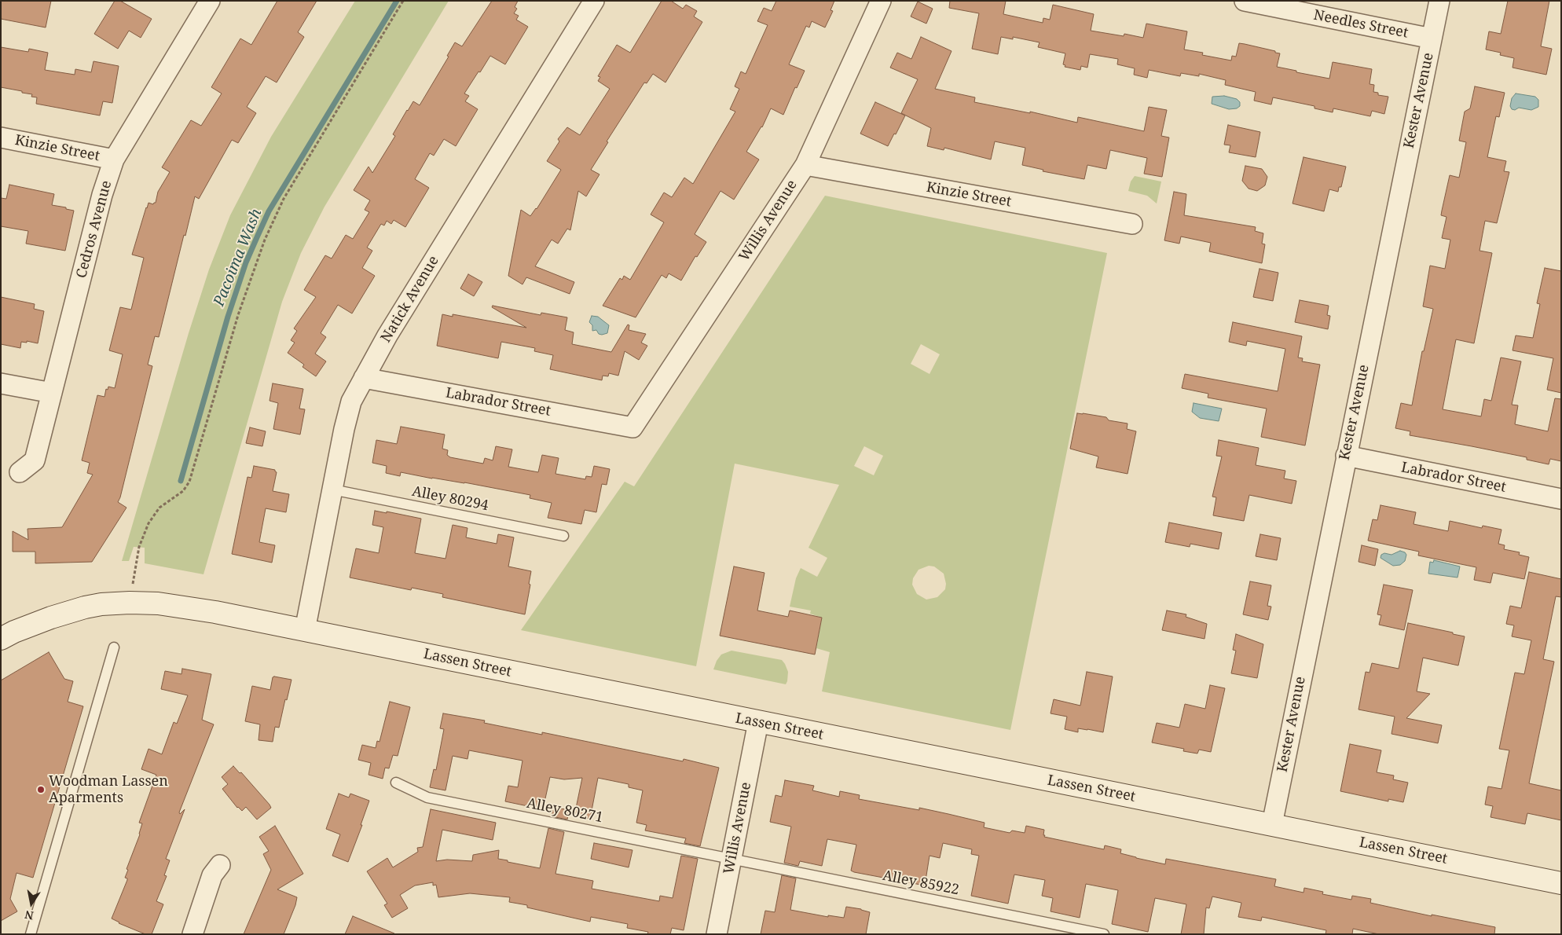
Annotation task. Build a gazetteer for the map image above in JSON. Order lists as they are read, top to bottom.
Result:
{
  "streets": {
    "main road": ["Lassen Street"],
    "street": [
      "Needles Street",
      "Kester Avenue",
      "Kinzie Street",
      "Willis Avenue",
      "Cedros Avenue",
      "Natick Avenue",
      "Labrador Street"
    ],
    "lane": ["Alley 80294", "Alley 80271", "Alley 85922"]
  },
  "crossings": [
    ["Needles Street", "Kester Avenue"],
    ["Kester Avenue", "Labrador Street"],
    ["Kester Avenue", "Lassen Street"],
    ["Kinzie Street", "Willis Avenue"],
    ["Kinzie Street", "Cedros Avenue"],
    ["Willis Avenue", "Labrador Street"],
    ["Willis Avenue", "Lassen Street"],
    ["Willis Avenue", "Alley 80271"],
    ["Willis Avenue", "Alley 85922"],
    ["Natick Avenue", "Labrador Street"],
    ["Natick Avenue", "Alley 80294"],
    ["Natick Avenue", "Lassen Street"],
    ["Alley 80271", "Alley 85922"]
  ],
  "water": ["Pacoima Wash"],
  "places": ["Woodman Lassen Aparments"],
  "north": "bottom"
}
